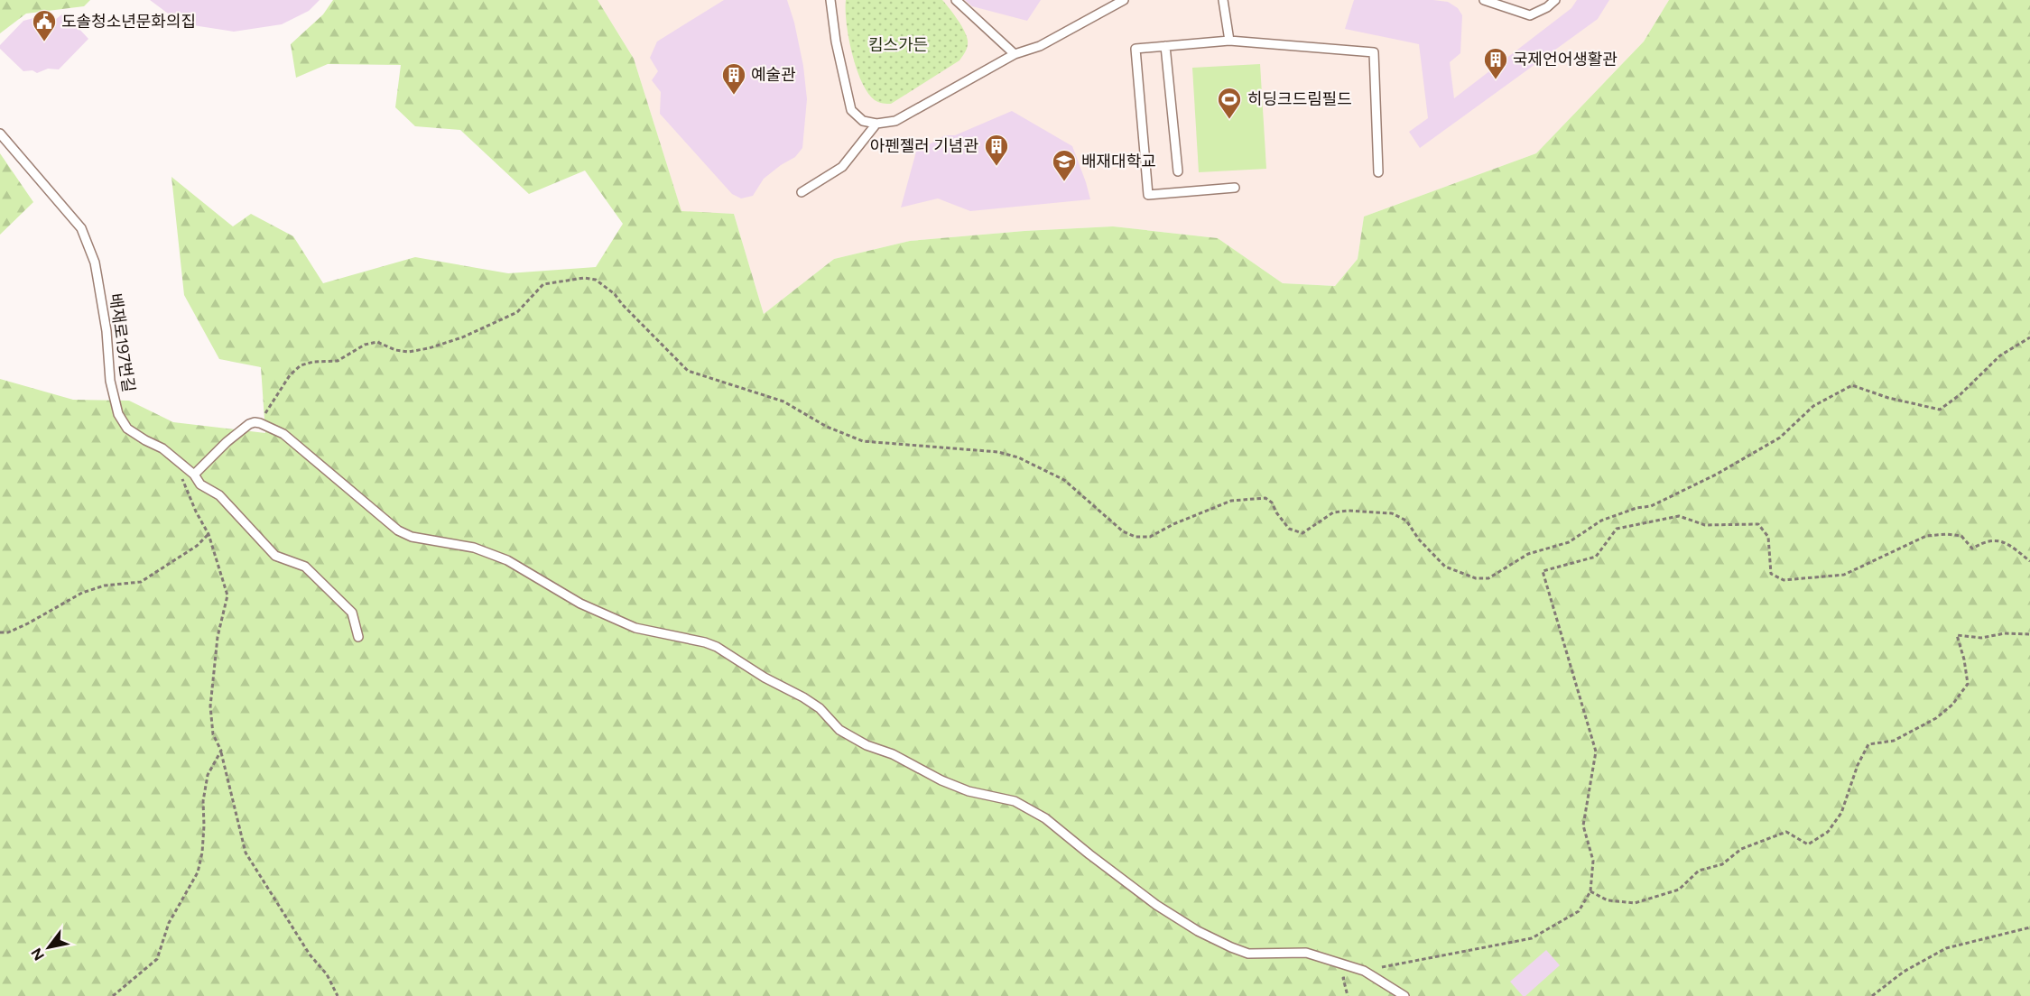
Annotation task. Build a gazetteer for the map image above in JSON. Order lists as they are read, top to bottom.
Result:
{
  "streets": {
    "lane": ["배재로197번길"]
  },
  "parks": ["킴스가든"],
  "places": {
    "public building": ["도솔청소년문화의집"],
    "building": ["국제언어생활관", "예술관", "아펜젤러 기념관"],
    "sports": ["히딩크드림필드"],
    "school or university": ["배재대학교"]
  },
  "north": "bottom left"
}
